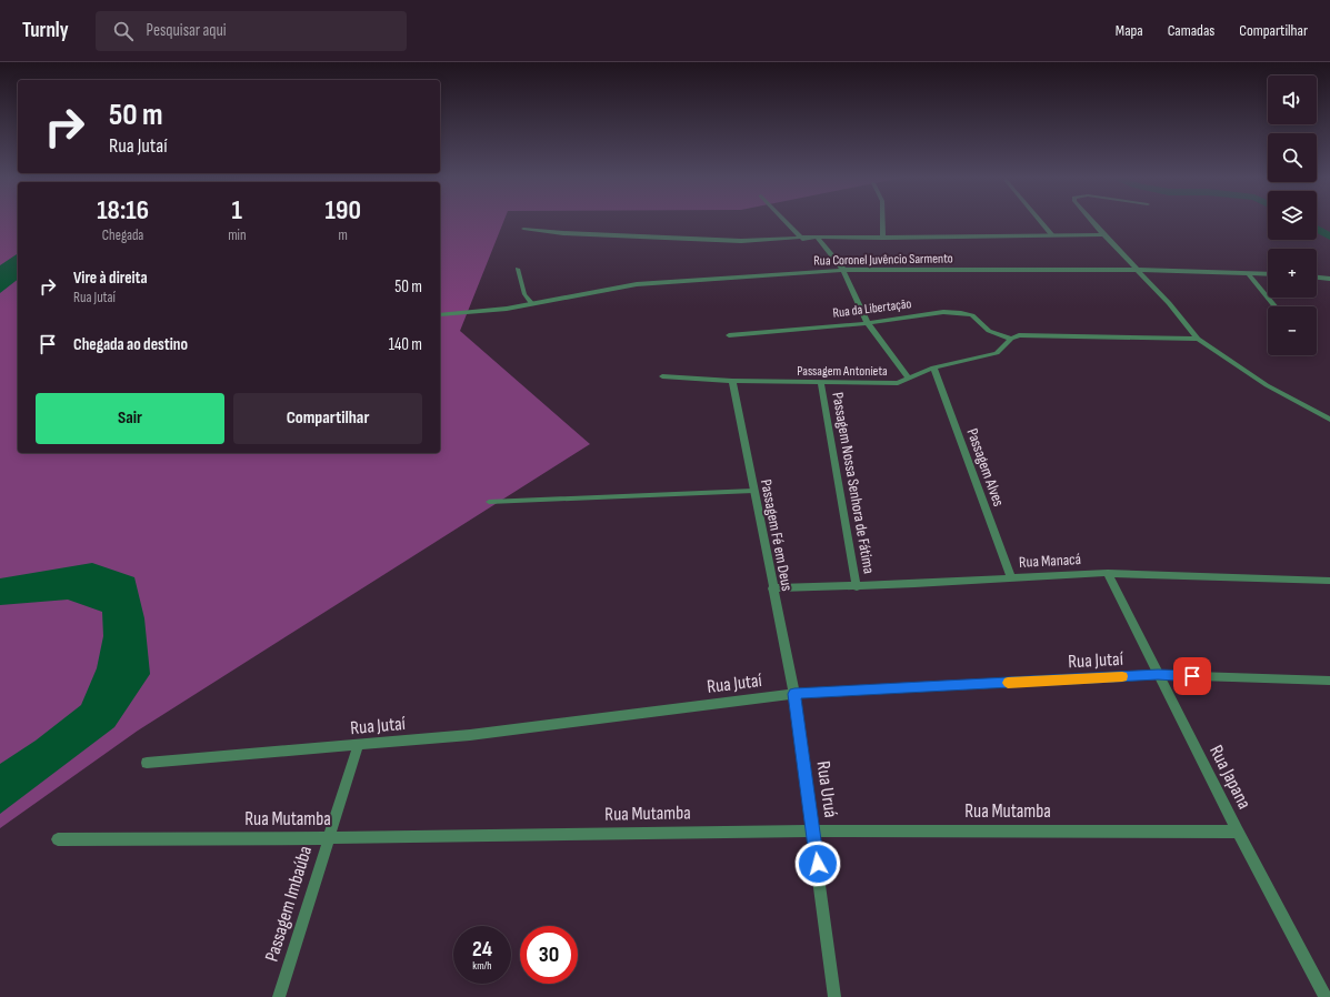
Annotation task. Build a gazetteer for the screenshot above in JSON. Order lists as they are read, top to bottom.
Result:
{
  "streets": {
    "street": [
      "Rua Coronel Juvêncio Sarmento",
      "Rua da Libertação",
      "Passagem Antonieta",
      "Passagem Alves",
      "Passagem Nossa Senhora de Fátima",
      "Passagem Fé em Deus",
      "Rua Manacá",
      "Rua Jutaí",
      "Rua Japana",
      "Rua Uruá",
      "Rua Mutamba",
      "Passagem Imbaúba"
    ]
  },
  "crossings": [
    ["Rua da Libertação", "Passagem Antonieta"],
    ["Passagem Antonieta", "Passagem Alves"],
    ["Passagem Antonieta", "Passagem Nossa Senhora de Fátima"],
    ["Passagem Antonieta", "Passagem Fé em Deus"],
    ["Passagem Alves", "Rua Manacá"],
    ["Passagem Nossa Senhora de Fátima", "Rua Manacá"],
    ["Passagem Fé em Deus", "Rua Manacá"],
    ["Passagem Fé em Deus", "Rua Jutaí"],
    ["Passagem Fé em Deus", "Rua Uruá"],
    ["Rua Manacá", "Rua Japana"],
    ["Rua Jutaí", "Rua Japana"],
    ["Rua Jutaí", "Rua Uruá"],
    ["Rua Jutaí", "Passagem Imbaúba"],
    ["Rua Japana", "Rua Mutamba"],
    ["Rua Uruá", "Rua Mutamba"],
    ["Rua Mutamba", "Passagem Imbaúba"]
  ],
  "page": {
    "header": "Turnly",
    "search": "Pesquisar aqui",
    "nav": ["Mapa", "Camadas", "Compartilhar"],
    "map_buttons": ["+", "−"],
    "turn": ["50 m", "Rua Jutaí"],
    "eta": [
      "18:16",
      "Chegada",
      "1",
      "min",
      "190",
      "m"
    ],
    "list": [
      {
        "name": "Vire à direita",
        "note": "Rua Jutaí",
        "value": "50 m"
      },
      {
        "name": "Chegada ao destino",
        "value": "140 m"
      }
    ],
    "buttons": ["Sair", "Compartilhar"],
    "speed": "24 km/h",
    "limit": "30"
  }
}
